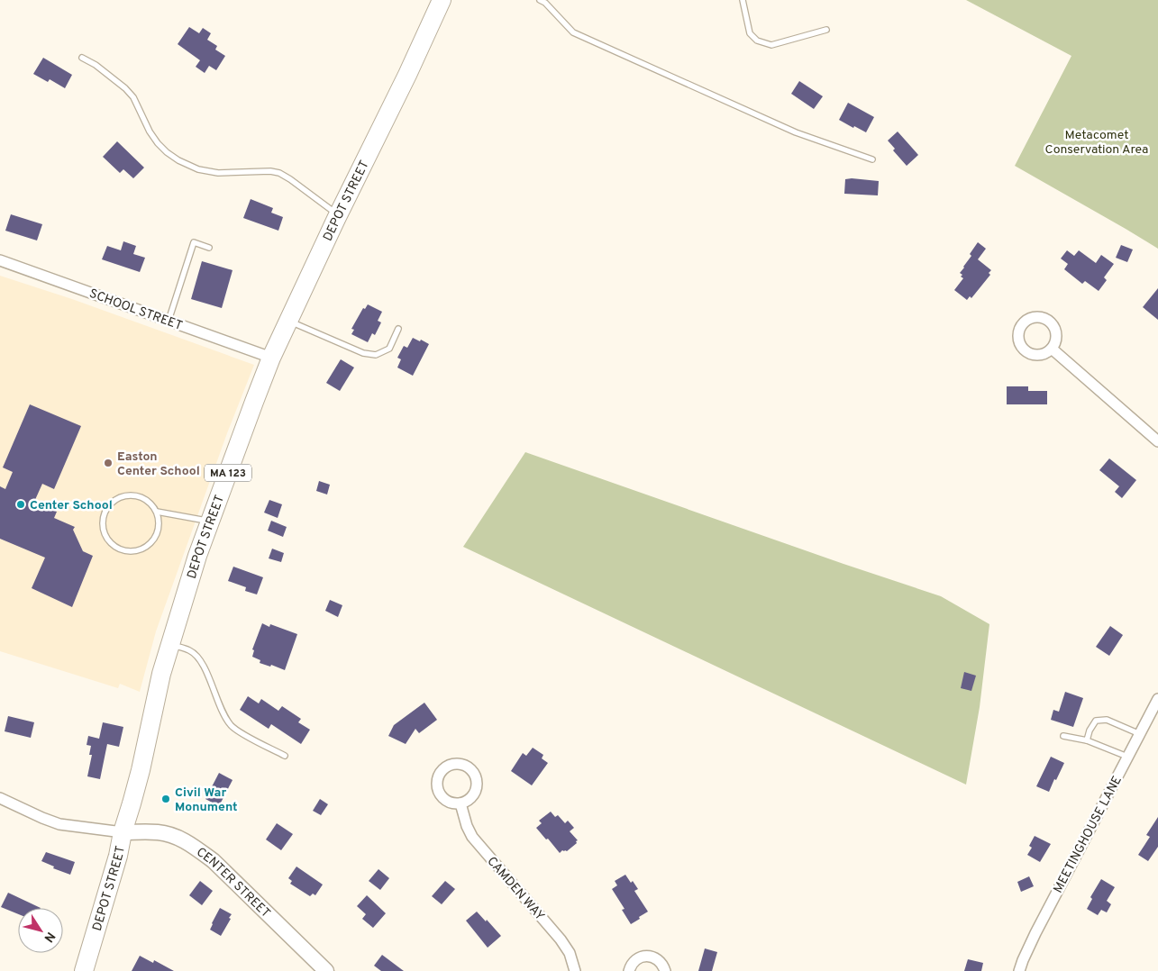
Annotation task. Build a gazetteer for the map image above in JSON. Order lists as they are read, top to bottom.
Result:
{
  "streets": {
    "highway": ["DEPOT STREET", "MA 123"],
    "main road": ["CENTER STREET"],
    "street": ["SCHOOL STREET", "MEETINGHOUSE LANE", "CAMDEN WAY"]
  },
  "crossings": [
    ["DEPOT STREET", "SCHOOL STREET"],
    ["DEPOT STREET", "CENTER STREET"]
  ],
  "parks": ["Metacomet Conservation Area"],
  "places": ["Easton Center School", "Center School", "Civil War Monument"],
  "north": "bottom right"
}
